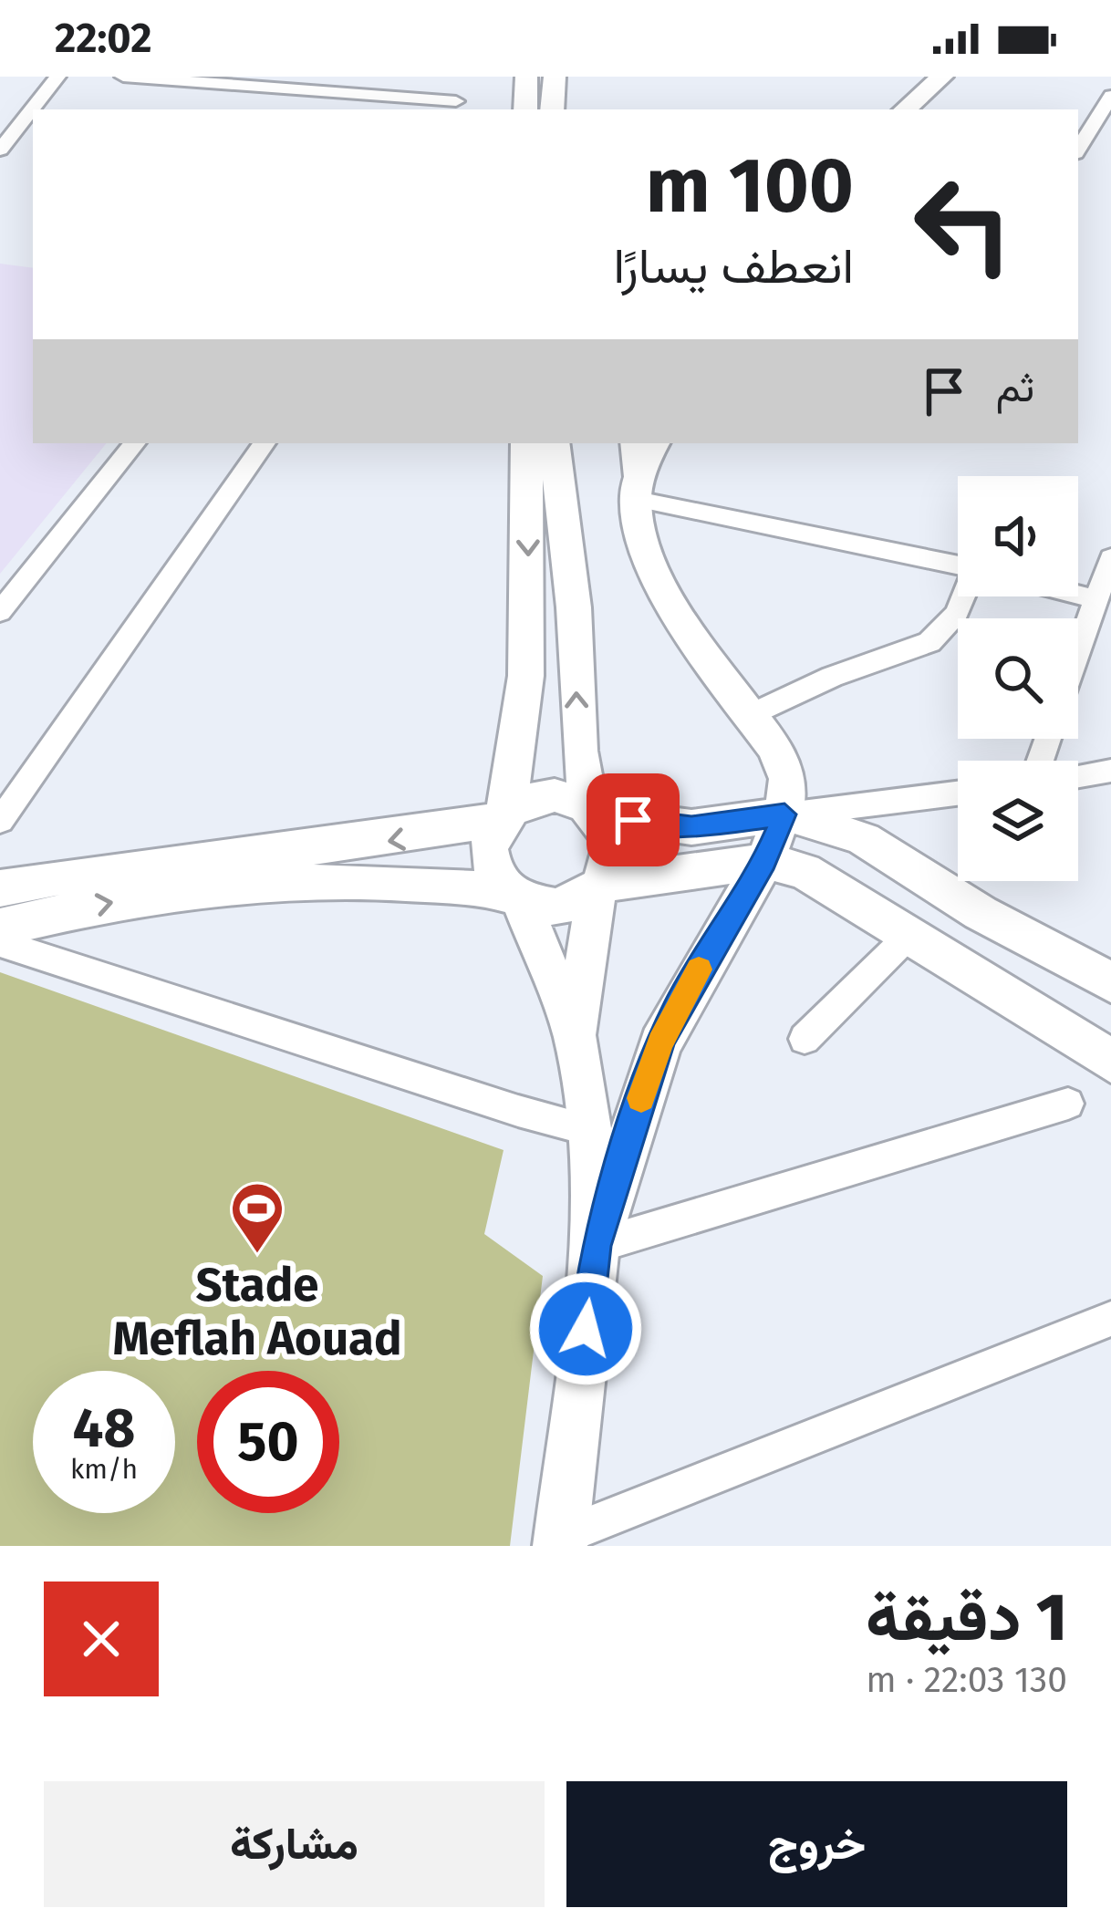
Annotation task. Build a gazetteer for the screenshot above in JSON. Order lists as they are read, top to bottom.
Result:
{
  "places": {
    "sports": ["Stade Meflah Aouad"]
  },
  "page": {
    "status": "22:02",
    "turn": ["100 m", "انعطف يسارًا"],
    "then": "ثم",
    "speed": "48 km/h",
    "limit": "50",
    "heading": ["1 دقيقة", "130 m · 22:03"],
    "buttons": ["خروج", "مشاركة"]
  }
}
